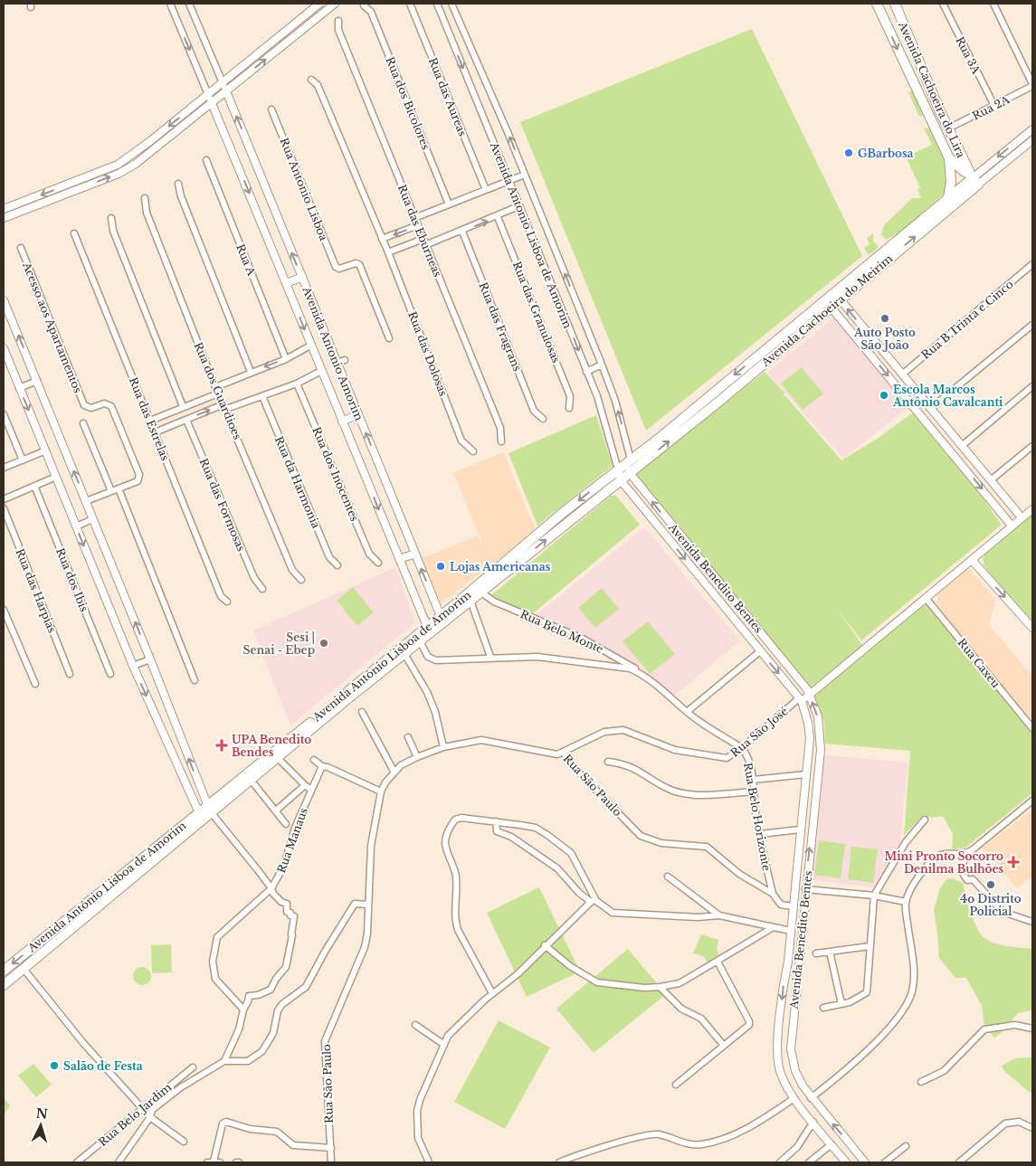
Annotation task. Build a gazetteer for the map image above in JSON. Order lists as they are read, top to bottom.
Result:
{
  "streets": {
    "main road": ["Avenida Cachoeira do Lira", "Avenida Cachoeira do Meirim", "Avenida Antônio Lisboa de Amorim"],
    "street": [
      "Rua 3A",
      "Rua das Aureas",
      "Rua dos Bicolores",
      "Rua 2A",
      "Rua Antonio Lisboa",
      "Rua das Eburneas",
      "Avenida Antonio Lisboa de Amorim",
      "Rua A",
      "Rua das Granulosas",
      "Rua B Trinta e Cinco",
      "Rua das Fragrans",
      "Acesso aos Apartamentos",
      "Avenida Antonio Amorim",
      "Rua das Dolosas",
      "Rua dos Guardioes",
      "Rua das Estrelas",
      "Rua dos Inocentes",
      "Rua da Harmonia",
      "Rua das Formosas",
      "Avenida Benedito Bentes",
      "Rua dos Ibis",
      "Rua das Harpias",
      "Rua Belo Monte",
      "Rua Caxeu",
      "Rua São José",
      "Rua São Paulo",
      "Rua Belo Horizonte",
      "Rua Manaus",
      "Rua Belo Jardim"
    ]
  },
  "crossings": [
    ["Rua 3A", "Rua 2A"],
    ["Avenida Cachoeira do Lira", "Rua 2A"],
    ["Avenida Cachoeira do Lira", "Avenida Cachoeira do Meirim"],
    ["Avenida Antonio Lisboa de Amorim", "Avenida Cachoeira do Meirim"],
    ["Avenida Antonio Lisboa de Amorim", "Avenida Benedito Bentes"],
    ["Avenida Antonio Lisboa de Amorim", "Avenida Antônio Lisboa de Amorim"],
    ["Rua A", "Avenida Antonio Amorim"],
    ["Avenida Cachoeira do Meirim", "Avenida Benedito Bentes"],
    ["Avenida Cachoeira do Meirim", "Avenida Antônio Lisboa de Amorim"],
    ["Avenida Antonio Amorim", "Rua dos Guardioes"],
    ["Avenida Antonio Amorim", "Rua das Estrelas"],
    ["Avenida Antonio Amorim", "Rua dos Inocentes"],
    ["Avenida Antonio Amorim", "Rua da Harmonia"],
    ["Avenida Antonio Amorim", "Rua das Formosas"],
    ["Avenida Antonio Amorim", "Avenida Antônio Lisboa de Amorim"],
    ["Avenida Benedito Bentes", "Avenida Antônio Lisboa de Amorim"],
    ["Avenida Benedito Bentes", "Rua São José"],
    ["Rua Belo Monte", "Avenida Antônio Lisboa de Amorim"],
    ["Rua Belo Monte", "Rua Belo Horizonte"],
    ["Avenida Antônio Lisboa de Amorim", "Rua Belo Horizonte"],
    ["Rua São José", "Rua São Paulo"],
    ["Rua São José", "Rua Belo Horizonte"],
    ["Rua São Paulo", "Rua Belo Horizonte"]
  ],
  "places": {
    "other": [
      "GBarbosa",
      "Auto Posto São João",
      "Escola Marcos Antônio Cavalcanti",
      "Lojas Americanas",
      "Sesi | Senai - Ebep",
      "4o Distrito Policial",
      "Salão de Festa"
    ],
    "health": ["UPA Benedito Bendes", "Mini Pronto Socorro Denilma Bulhões"]
  },
  "north": "top"
}
